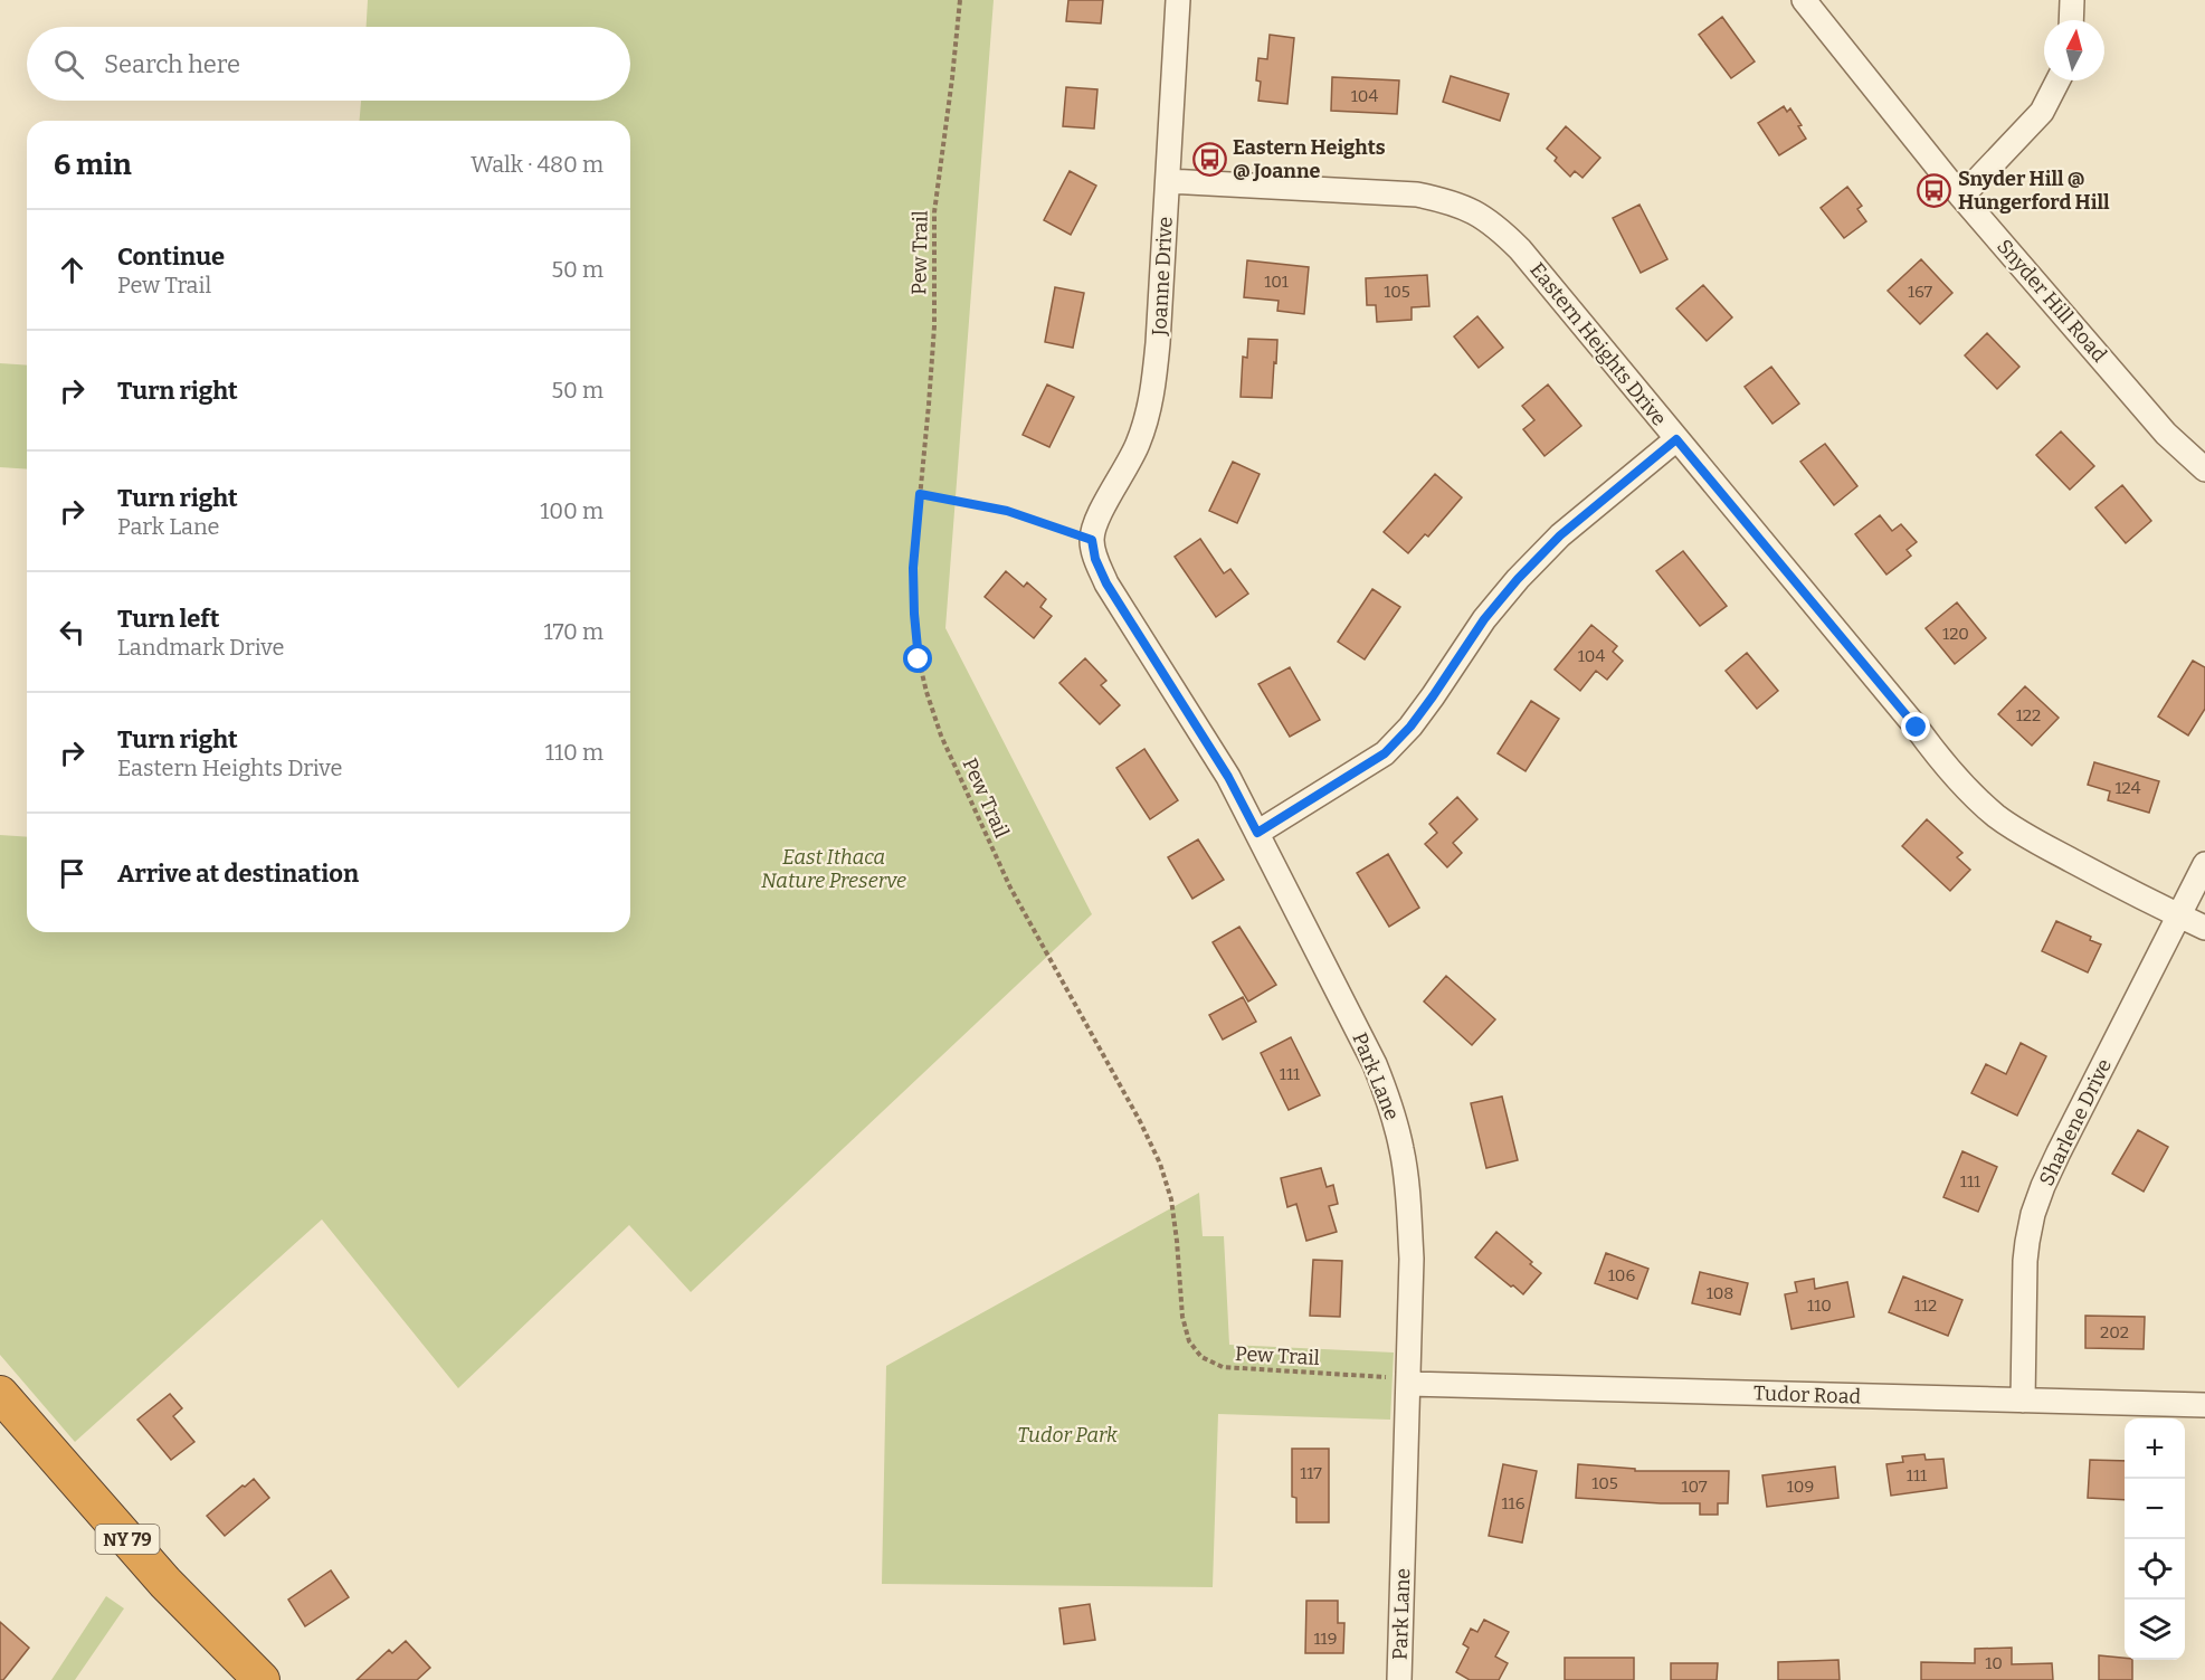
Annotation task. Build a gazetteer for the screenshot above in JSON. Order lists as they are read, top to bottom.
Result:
{
  "streets": {
    "highway": ["NY 79"],
    "street": [
      "Joanne Drive",
      "Snyder Hill Road",
      "Eastern Heights Drive",
      "Park Lane",
      "Sharlene Drive",
      "Tudor Road"
    ],
    "path": ["Pew Trail"]
  },
  "crossings": [
    ["Pew Trail", "Park Lane"],
    ["Pew Trail", "Tudor Road"],
    ["Joanne Drive", "Eastern Heights Drive"],
    ["Joanne Drive", "Park Lane"],
    ["Eastern Heights Drive", "Sharlene Drive"],
    ["Park Lane", "Tudor Road"],
    ["Sharlene Drive", "Tudor Road"]
  ],
  "parks": ["East Ithaca Nature Preserve", "Tudor Park"],
  "places": {
    "bus stop": ["Eastern Heights @ Joanne", "Snyder Hill @ Hungerford Hill"]
  },
  "house_numbers": [
    "104",
    "101",
    "105",
    "167",
    "120",
    "104",
    "122",
    "124",
    "111",
    "111",
    "106",
    "108",
    "110",
    "112",
    "202",
    "117",
    "111",
    "105",
    "107",
    "109",
    "116",
    "119",
    "10"
  ],
  "north": "top",
  "page": {
    "search": "Search here",
    "heading": ["6 min", "Walk · 480 m"],
    "list": [
      ["Continue", "Pew Trail", "50 m"],
      ["Turn right", "50 m"],
      ["Turn right", "Park Lane", "100 m"],
      ["Turn left", "Landmark Drive", "170 m"],
      ["Turn right", "Eastern Heights Drive", "110 m"],
      "Arrive at destination"
    ],
    "map_buttons": ["+", "−"]
  }
}
